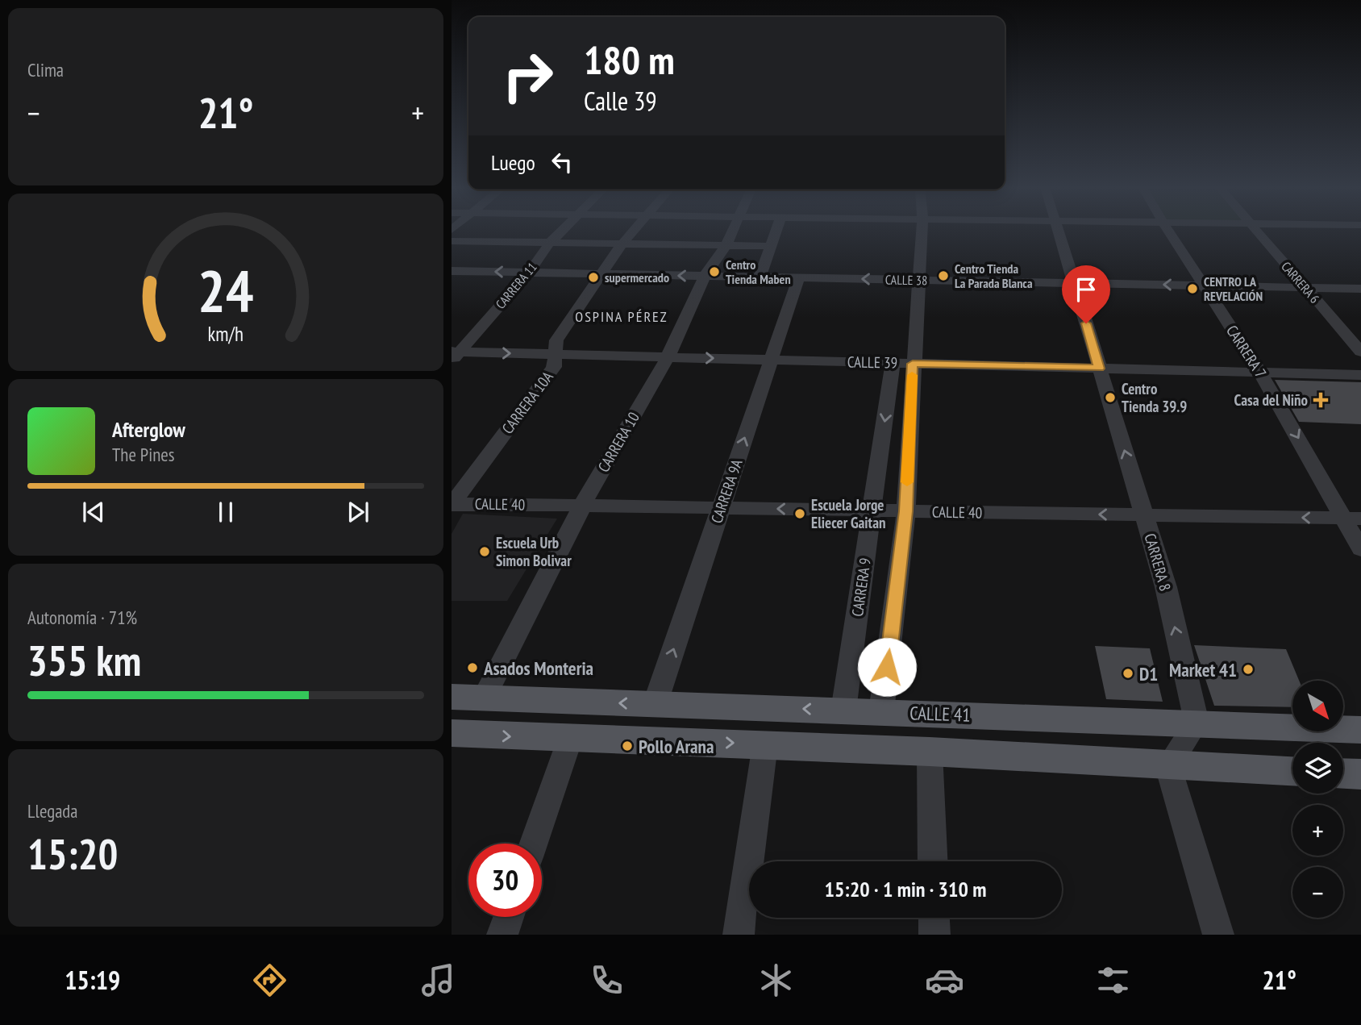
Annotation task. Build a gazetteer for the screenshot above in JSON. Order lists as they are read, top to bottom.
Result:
{
  "streets": {
    "main road": ["CALLE 41"],
    "street": [
      "CALLE 38",
      "CARRERA 6",
      "CARRERA 11",
      "CARRERA 7",
      "CALLE 39",
      "CARRERA 10A",
      "CARRERA 10",
      "CARRERA 9A",
      "CALLE 40",
      "CARRERA 8",
      "CARRERA 9"
    ]
  },
  "crossings": [
    ["CALLE 38", "CARRERA 6"],
    ["CALLE 38", "CARRERA 11"],
    ["CALLE 38", "CARRERA 7"],
    ["CALLE 38", "CARRERA 10A"],
    ["CALLE 38", "CARRERA 10"],
    ["CALLE 38", "CARRERA 9A"],
    ["CALLE 38", "CARRERA 8"],
    ["CALLE 38", "CARRERA 9"],
    ["CARRERA 11", "CALLE 39"],
    ["CARRERA 7", "CALLE 39"],
    ["CARRERA 7", "CALLE 40"],
    ["CALLE 39", "CARRERA 10A"],
    ["CALLE 39", "CARRERA 10"],
    ["CALLE 39", "CARRERA 9A"],
    ["CALLE 39", "CARRERA 8"],
    ["CALLE 39", "CARRERA 9"],
    ["CARRERA 10A", "CALLE 40"],
    ["CARRERA 10", "CALLE 40"],
    ["CARRERA 10", "CALLE 41"],
    ["CARRERA 9A", "CALLE 40"],
    ["CARRERA 9A", "CALLE 41"],
    ["CALLE 40", "CARRERA 8"],
    ["CALLE 40", "CARRERA 9"],
    ["CARRERA 8", "CALLE 41"],
    ["CARRERA 9", "CALLE 41"]
  ],
  "one_way": [
    "CARRERA 7",
    "CARRERA 9A",
    "CALLE 40",
    "CARRERA 8"
  ],
  "districts": ["OSPINA PÉREZ"],
  "places": {
    "other": [
      "Centro Tienda Maben",
      "Centro Tienda La Parada Blanca",
      "supermercado",
      "CENTRO LA REVELACIÓN",
      "Centro Tienda 39.9",
      "Escuela Jorge Eliecer Gaitan",
      "Escuela Urb Simon Bolivar",
      "Asados Monteria",
      "Market 41",
      "D1",
      "Pollo Arana"
    ],
    "health": ["Casa del Niño"]
  },
  "north": "bottom right",
  "page": {
    "tile": [
      "Clima",
      ["Autonomía · 71%", "355 km"],
      ["Llegada", "15:20"]
    ],
    "turn": ["180 m", "Calle 39"],
    "heat": ["−", "21°", "+"],
    "then": "Luego",
    "song": ["Afterglow", "The Pines"],
    "map_buttons": ["+", "−"],
    "limit": "30",
    "trip": "15:20 · 1 min · 310 m",
    "tabs": ["15:19", "21°"],
    "gauge": ["24", "km/h"]
  }
}
